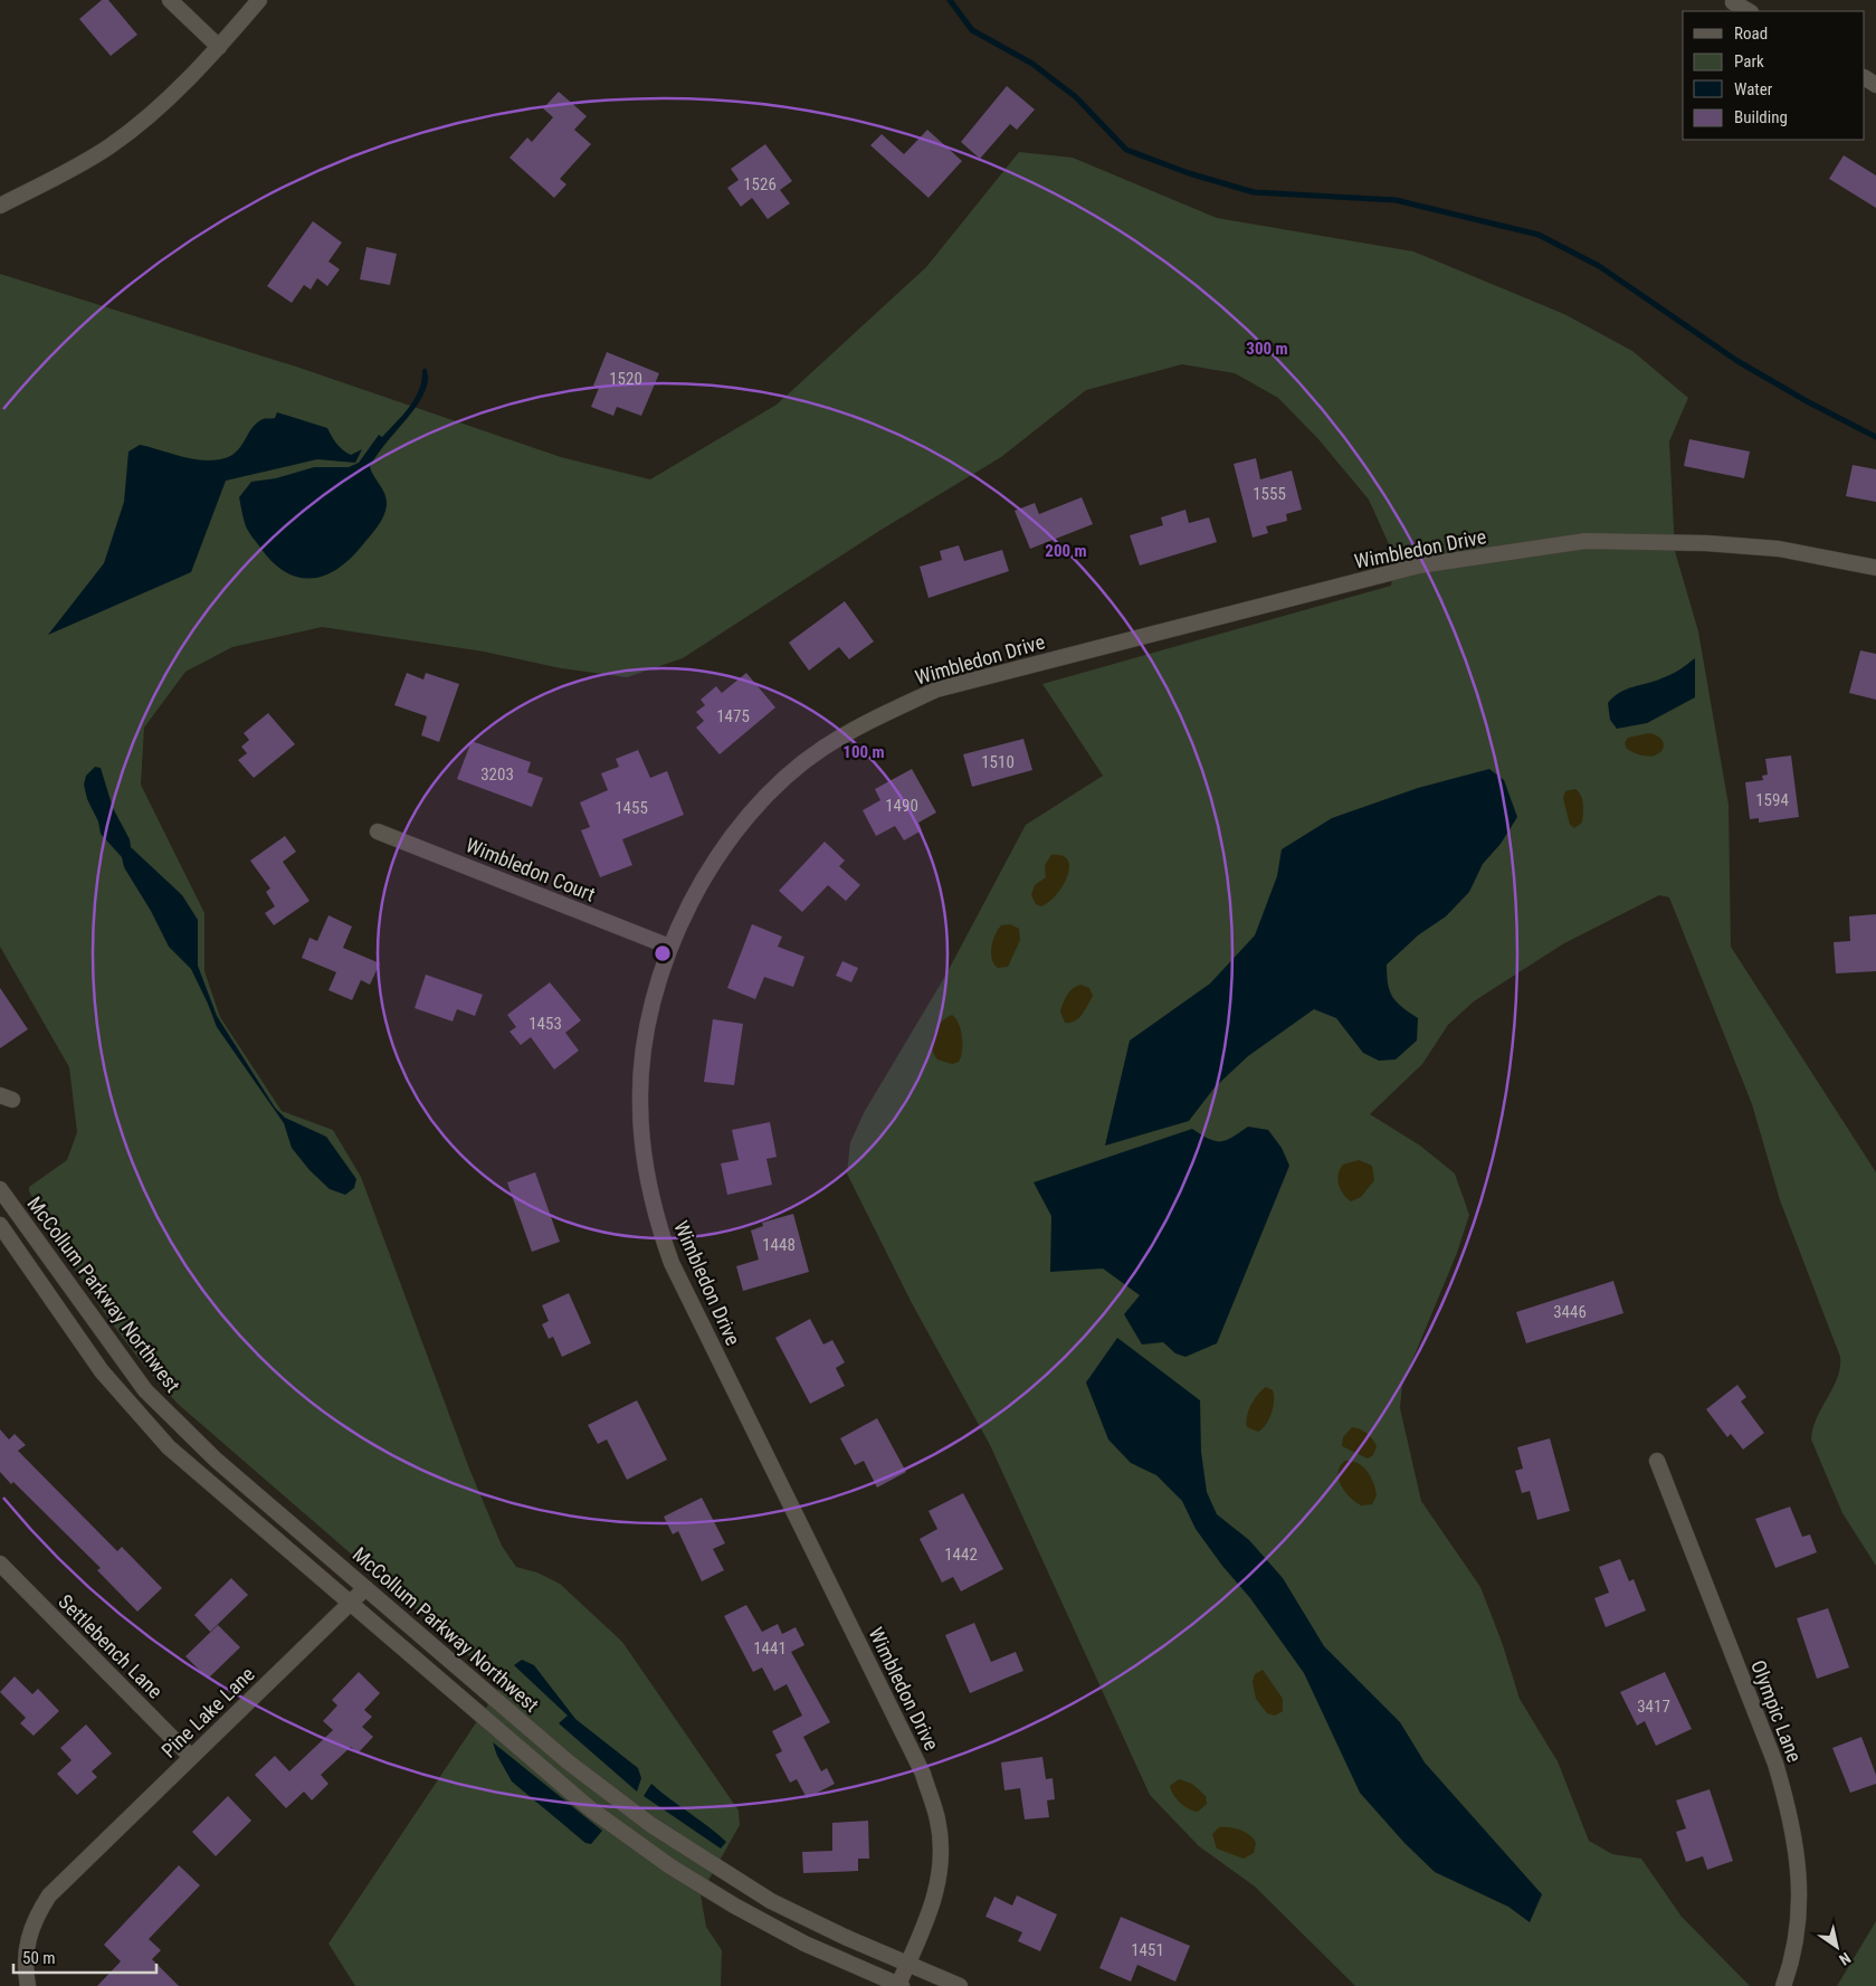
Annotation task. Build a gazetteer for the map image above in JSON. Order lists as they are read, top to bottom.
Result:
{
  "streets": {
    "street": [
      "Wimbledon Drive",
      "Wimbledon Court",
      "McCollum Parkway Northwest",
      "Settlebench Lane",
      "Olympic Lane",
      "Pine Lake Lane"
    ]
  },
  "crossings": [
    ["Wimbledon Drive", "Wimbledon Court"],
    ["Wimbledon Drive", "McCollum Parkway Northwest"],
    ["McCollum Parkway Northwest", "Pine Lake Lane"],
    ["Settlebench Lane", "Pine Lake Lane"]
  ],
  "house_numbers": [
    "1526",
    "1520",
    "1555",
    "1475",
    "1510",
    "3203",
    "1594",
    "1490",
    "1455",
    "1453",
    "1448",
    "3446",
    "1442",
    "1441",
    "3417",
    "1451"
  ],
  "legend": [
    "Road",
    "Park",
    "Water",
    "Building"
  ],
  "scale_bar": "50 m",
  "north": "bottom right",
  "rings": ["300 m", "200 m", "100 m"]
}
